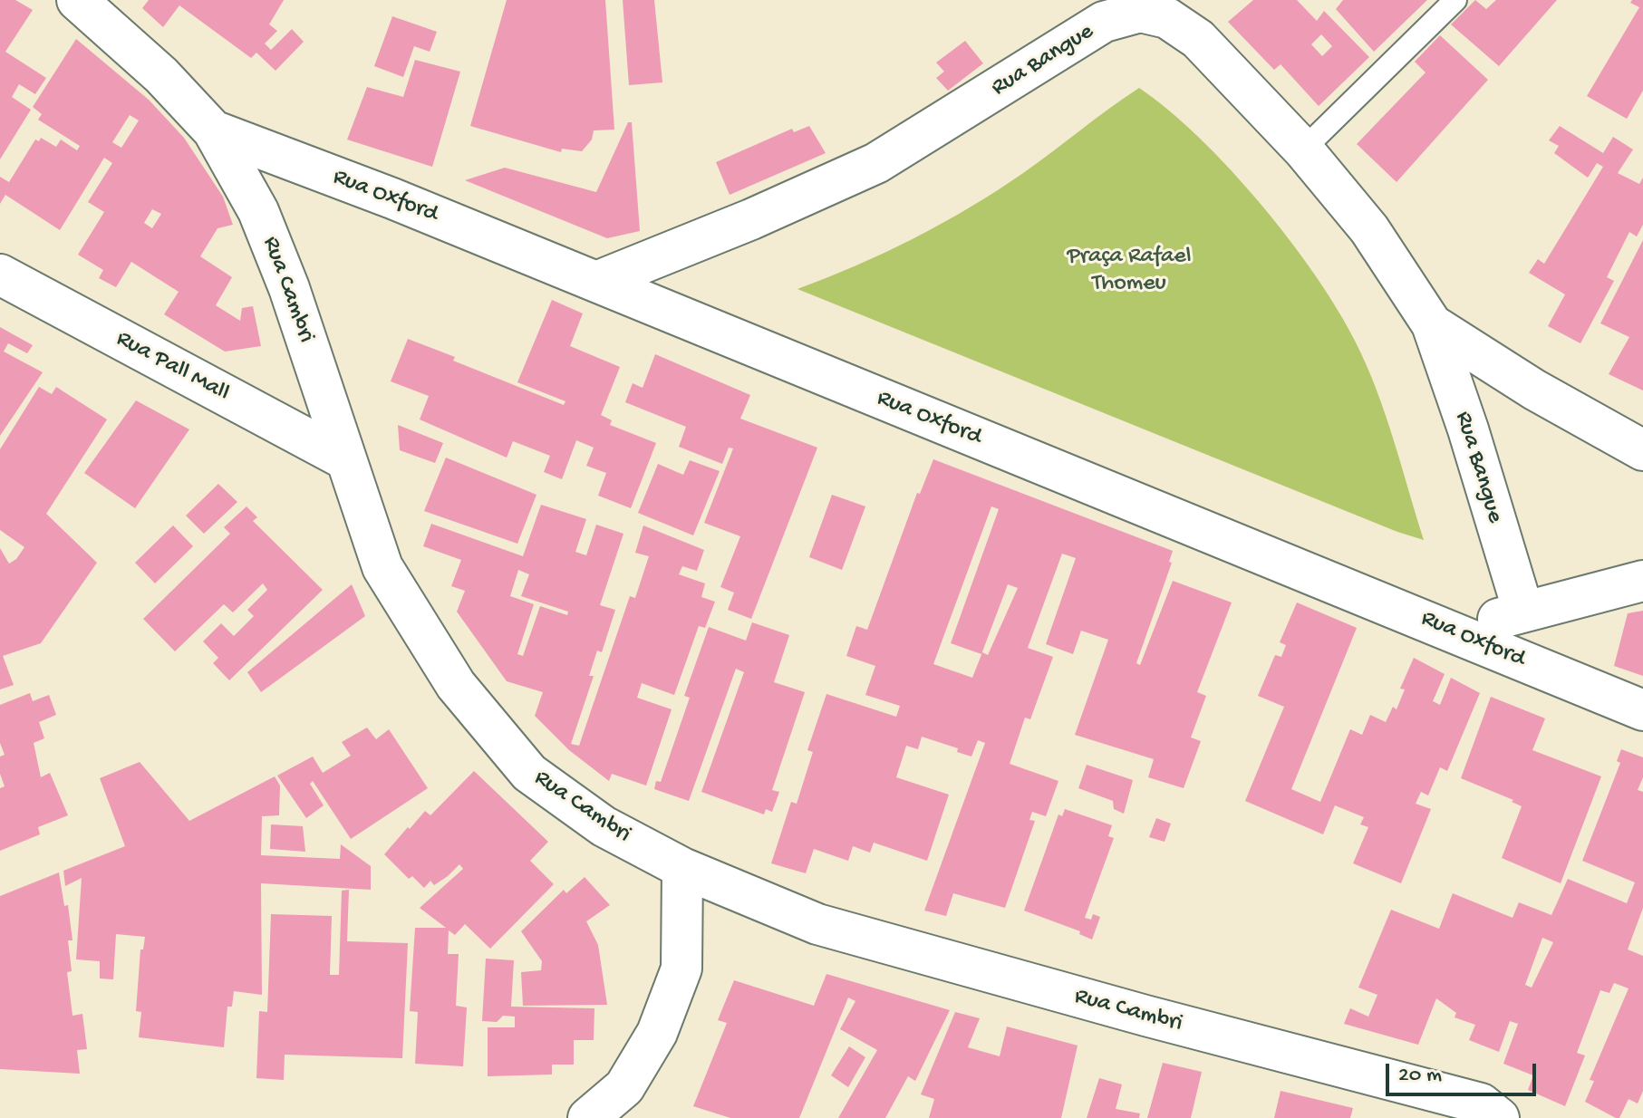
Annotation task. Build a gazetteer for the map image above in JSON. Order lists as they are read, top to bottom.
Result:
{
  "streets": {
    "street": [
      "Rua Bangue",
      "Rua Oxford",
      "Rua Cambri",
      "Rua Pall Mall"
    ]
  },
  "crossings": [
    ["Rua Bangue", "Rua Oxford"],
    ["Rua Oxford", "Rua Cambri"],
    ["Rua Cambri", "Rua Pall Mall"]
  ],
  "parks": ["Praça Rafael Thomeu"],
  "scale_bar": "20 m"
}
